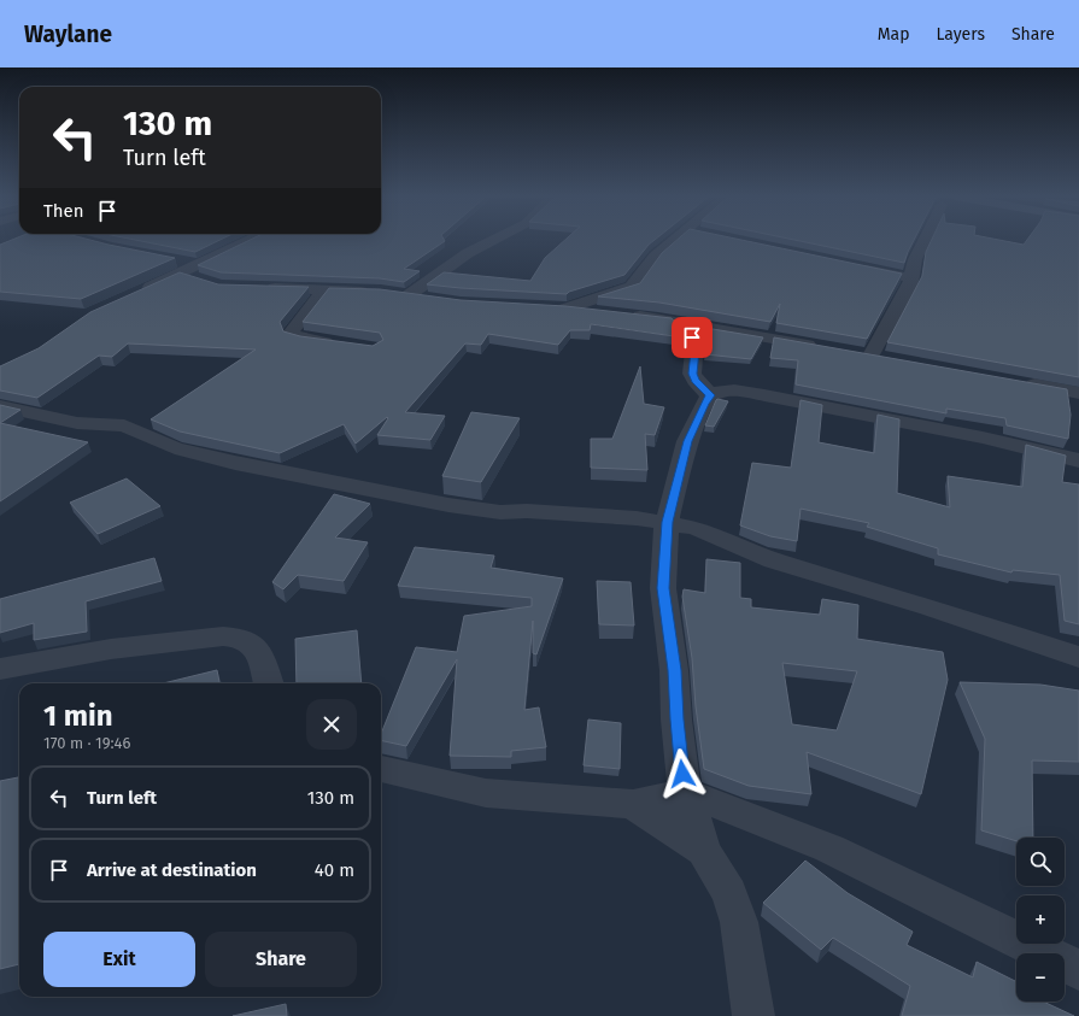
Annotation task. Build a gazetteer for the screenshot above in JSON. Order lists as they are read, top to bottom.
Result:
{
  "page": {
    "header": "Waylane",
    "nav": ["Map", "Layers", "Share"],
    "turn": ["130 m", "Turn left"],
    "then": "Then",
    "heading": ["1 min", "170 m · 19:46"],
    "list": [
      {
        "name": "Turn left",
        "value": "130 m"
      },
      {
        "name": "Arrive at destination",
        "value": "40 m"
      }
    ],
    "map_buttons": ["+", "−"],
    "buttons": ["Exit", "Share"]
  }
}
